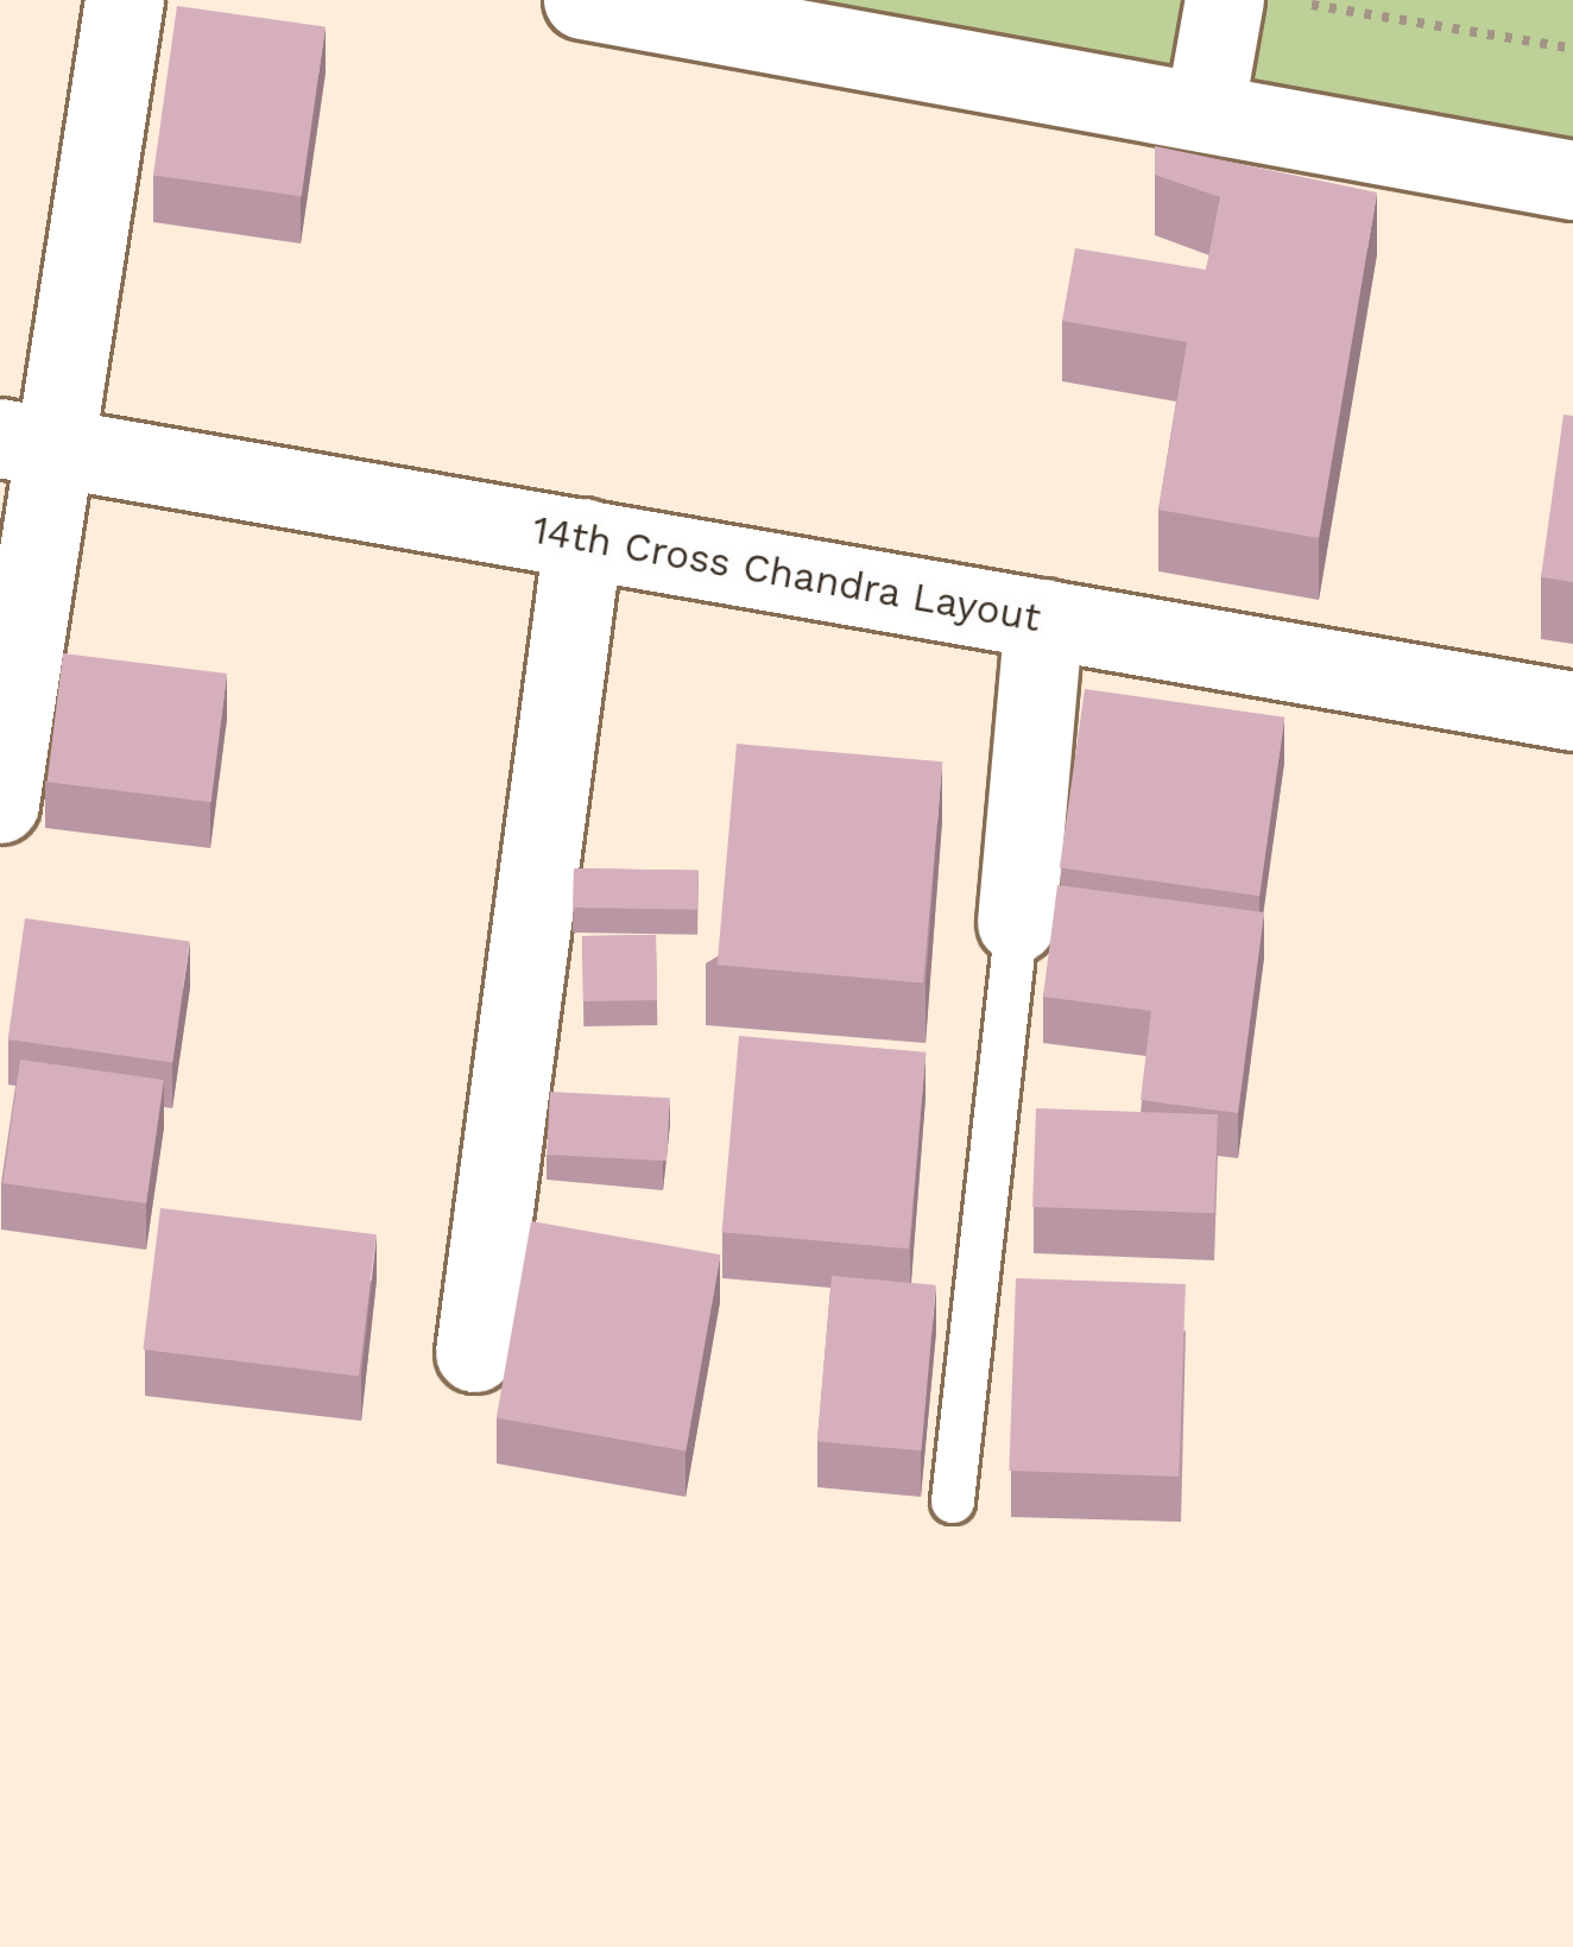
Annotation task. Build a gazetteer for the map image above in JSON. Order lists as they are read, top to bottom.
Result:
{
  "streets": {
    "street": ["14th Cross Chandra Layout"]
  }
}
